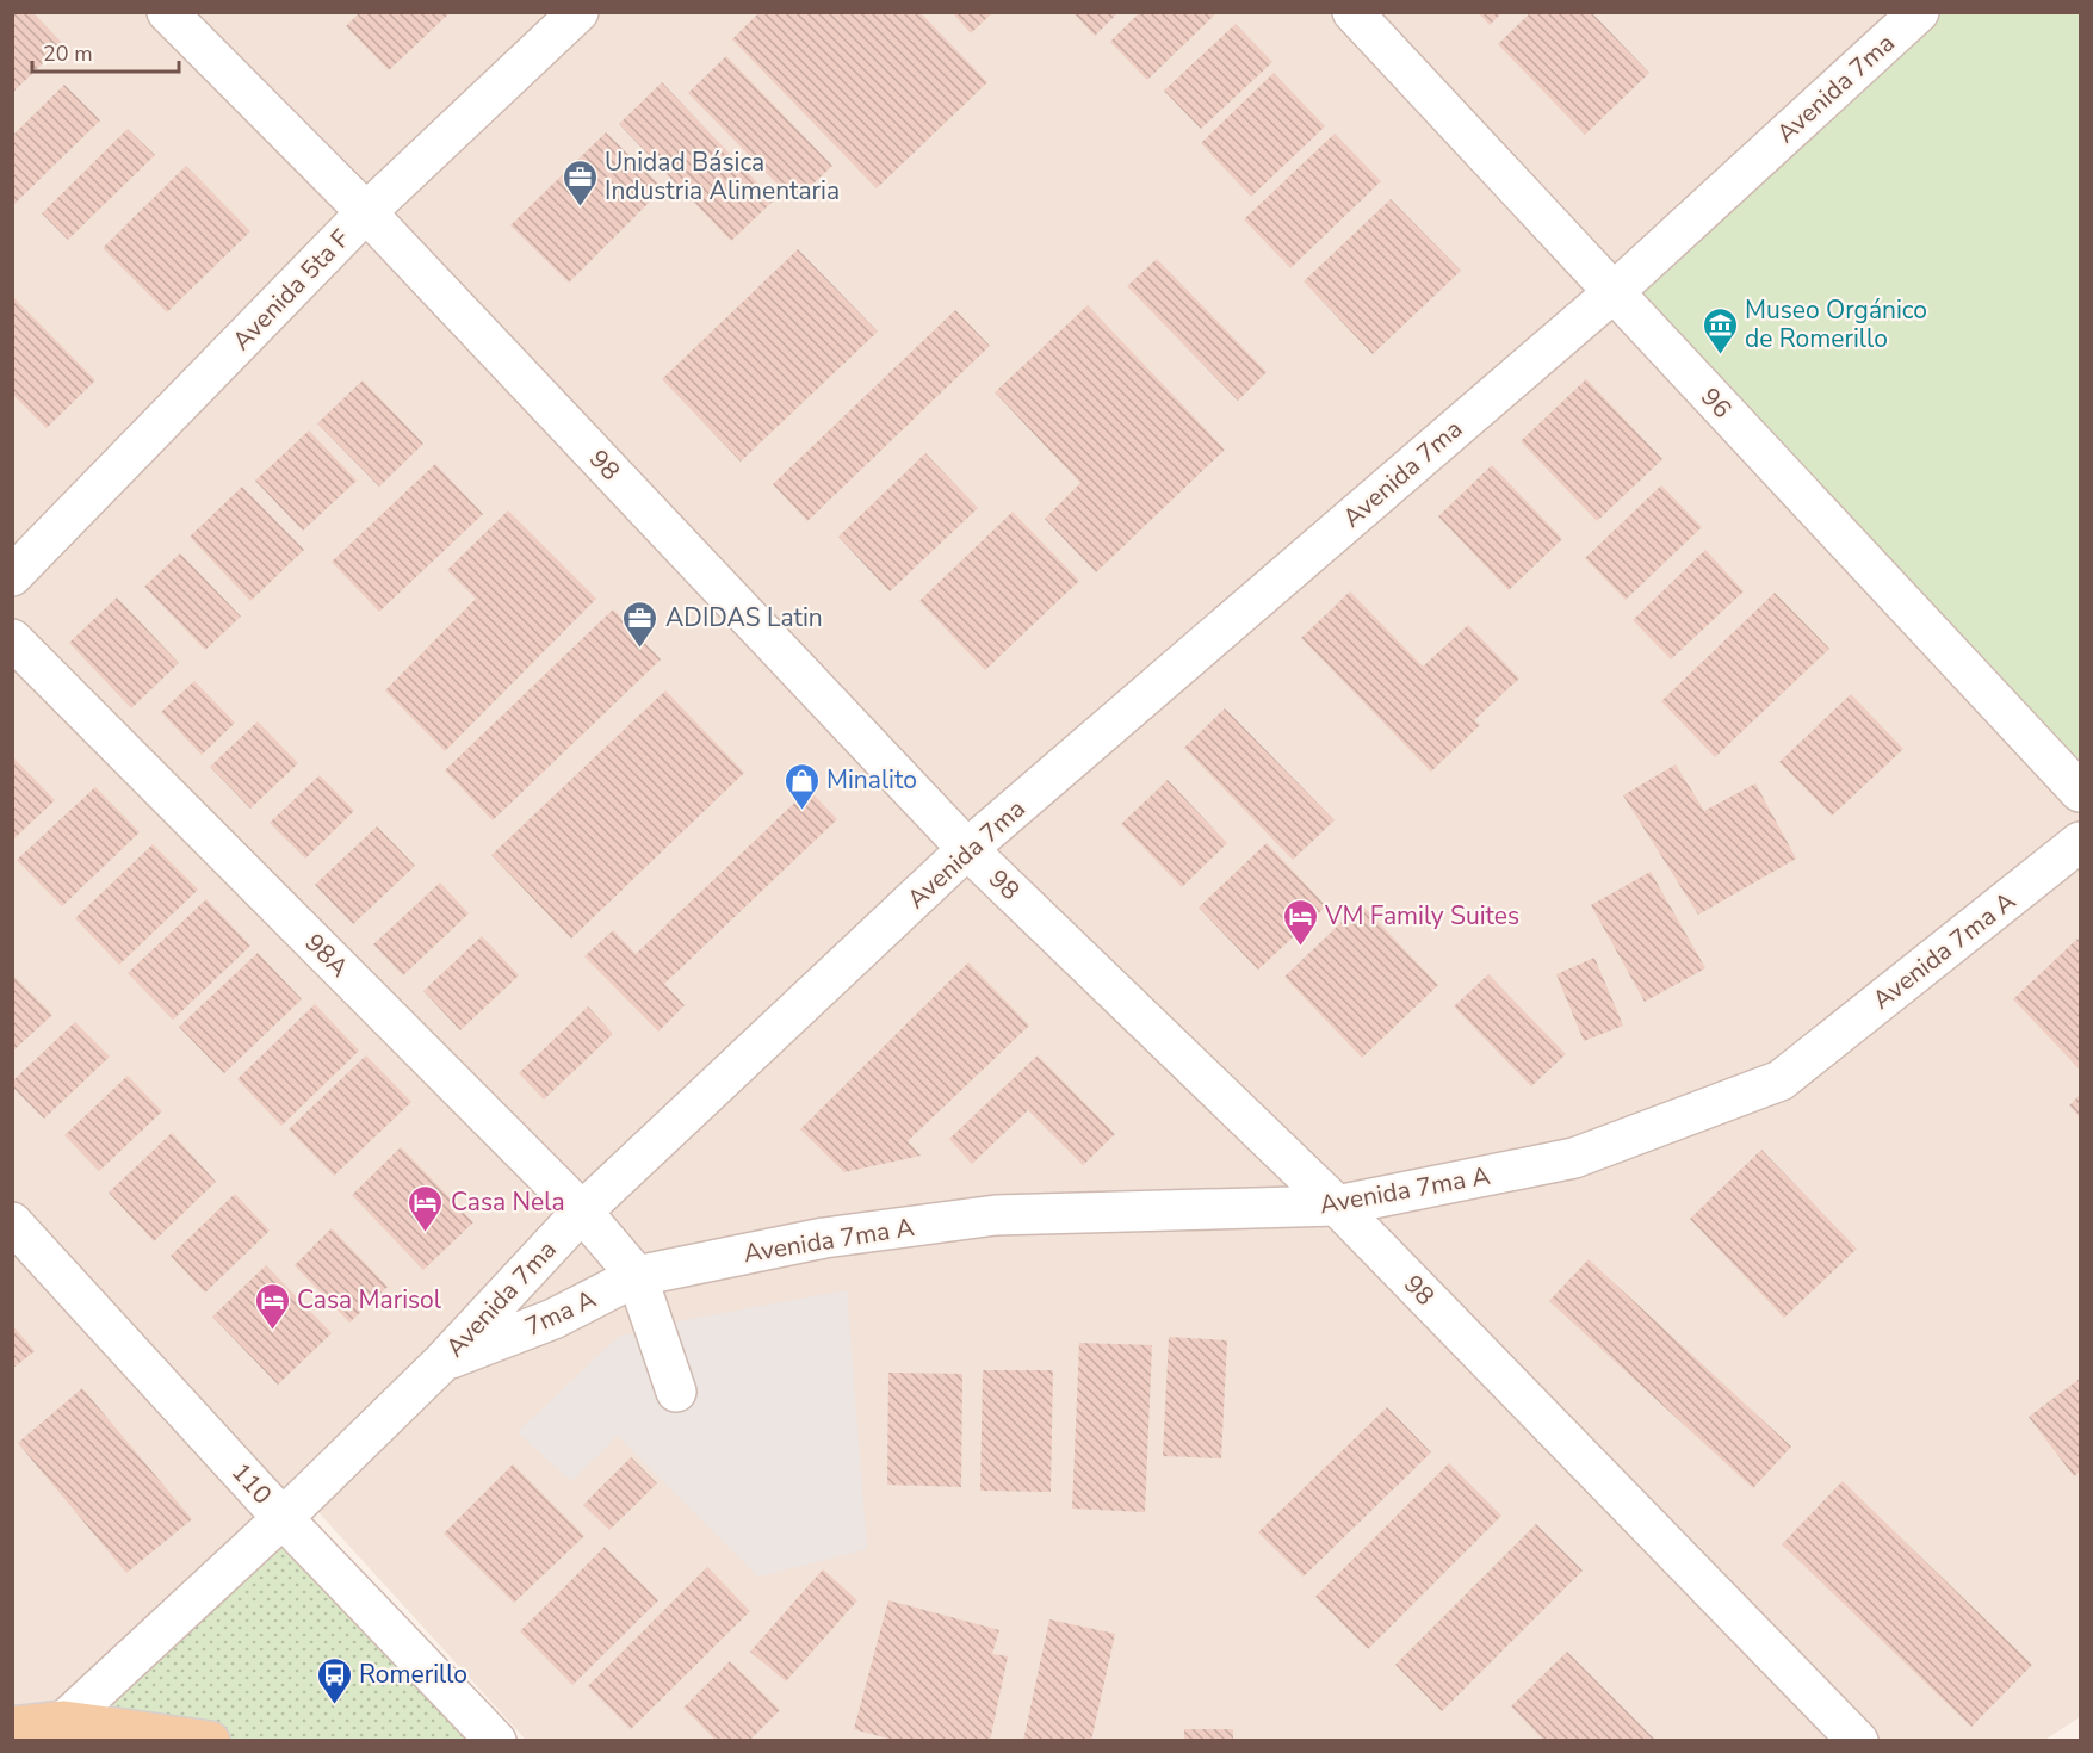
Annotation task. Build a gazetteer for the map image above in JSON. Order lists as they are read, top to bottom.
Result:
{
  "streets": {
    "street": [
      "Avenida 7ma",
      "Avenida 5ta F",
      "96",
      "98",
      "Avenida 7ma A",
      "98A",
      "7ma A",
      "110"
    ]
  },
  "crossings": [
    ["Avenida 7ma", "96"],
    ["Avenida 7ma", "98"],
    ["Avenida 7ma", "98A"],
    ["Avenida 7ma", "7ma A"],
    ["Avenida 7ma", "110"],
    ["Avenida 5ta F", "98"],
    ["98", "Avenida 7ma A"],
    ["Avenida 7ma A", "98A"],
    ["Avenida 7ma A", "7ma A"],
    ["98A", "7ma A"]
  ],
  "places": {
    "office": ["Unidad Básica Industria Alimentaria", "ADIDAS Latin"],
    "museum": ["Museo Orgánico de Romerillo"],
    "shop": ["Minalito"],
    "hotel": ["VM Family Suites", "Casa Nela", "Casa Marisol"],
    "bus stop": ["Romerillo"]
  },
  "scale_bar": "20 m"
}
